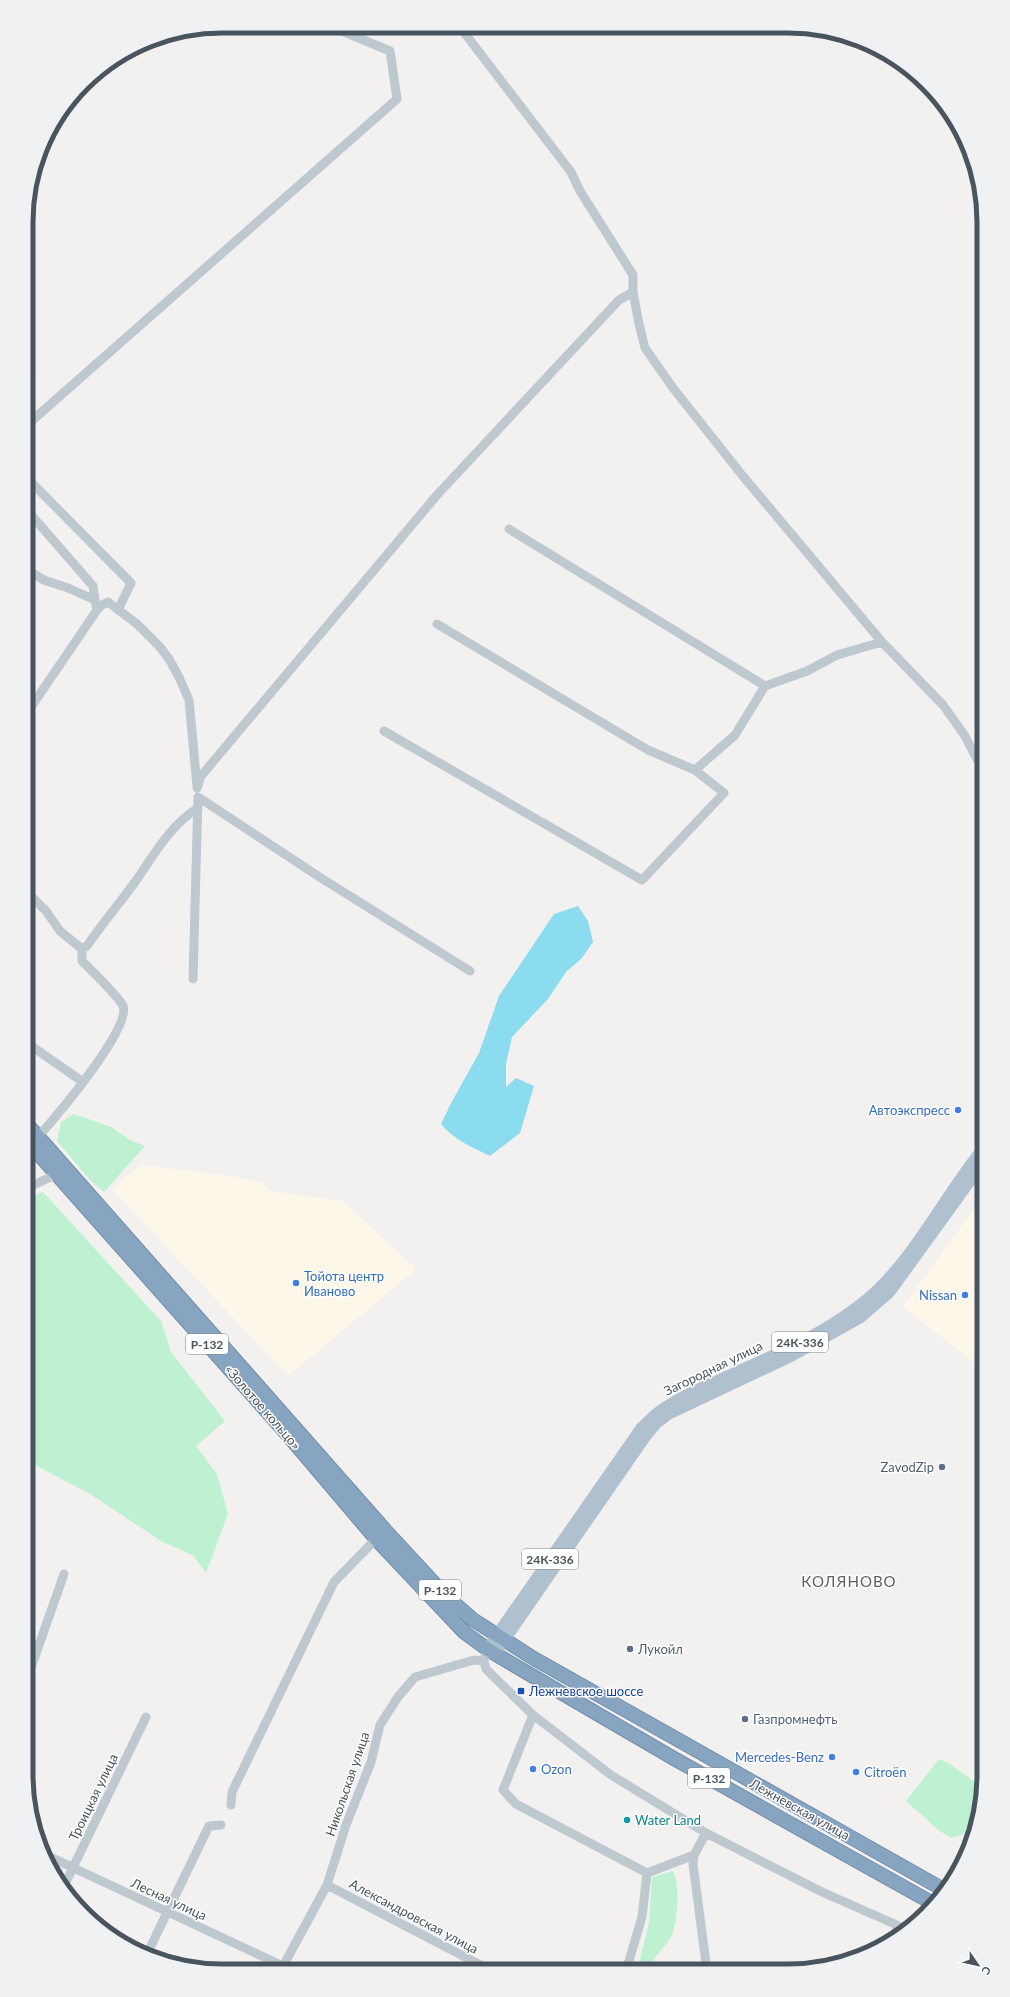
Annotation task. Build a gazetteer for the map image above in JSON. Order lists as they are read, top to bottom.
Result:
{
  "streets": {
    "highway": ["Р-132", "«Золотое кольцо»", "Лежневская улица"],
    "main road": ["24К-336", "Загородная улица"],
    "street": [
      "Никольская улица",
      "Троицкая улица",
      "Лесная улица",
      "Александровская улица"
    ]
  },
  "crossings": [
    ["Загородная улица", "Никольская улица"],
    ["Загородная улица", "Лежневская улица"],
    ["«Золотое кольцо»", "Лежневская улица"],
    ["Никольская улица", "Лежневская улица"],
    ["Никольская улица", "Александровская улица"],
    ["Троицкая улица", "Лесная улица"]
  ],
  "districts": ["КОЛЯНОВО"],
  "places": {
    "other": [
      "Автоэкспресс",
      "Тойота центр Иваново",
      "Nissan",
      "ZavodZip",
      "Лукойл",
      "Газпромнефть",
      "Mercedes-Benz",
      "Ozon",
      "Citroën",
      "Water Land"
    ],
    "transit": ["Лежневское шоссе"]
  },
  "north": "bottom right"
}
